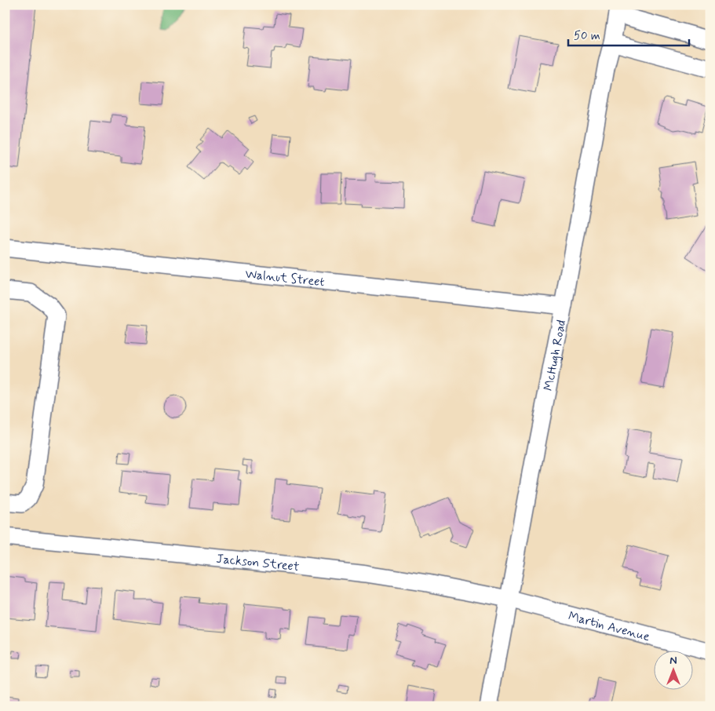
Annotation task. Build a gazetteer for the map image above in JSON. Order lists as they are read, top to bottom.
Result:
{
  "streets": {
    "street": [
      "Walnut Street",
      "McHugh Road",
      "Jackson Street",
      "Martin Avenue"
    ]
  },
  "crossings": [
    ["Walnut Street", "McHugh Road"],
    ["McHugh Road", "Jackson Street"],
    ["McHugh Road", "Martin Avenue"],
    ["Jackson Street", "Martin Avenue"]
  ],
  "scale_bar": "50 m",
  "north": "top"
}
